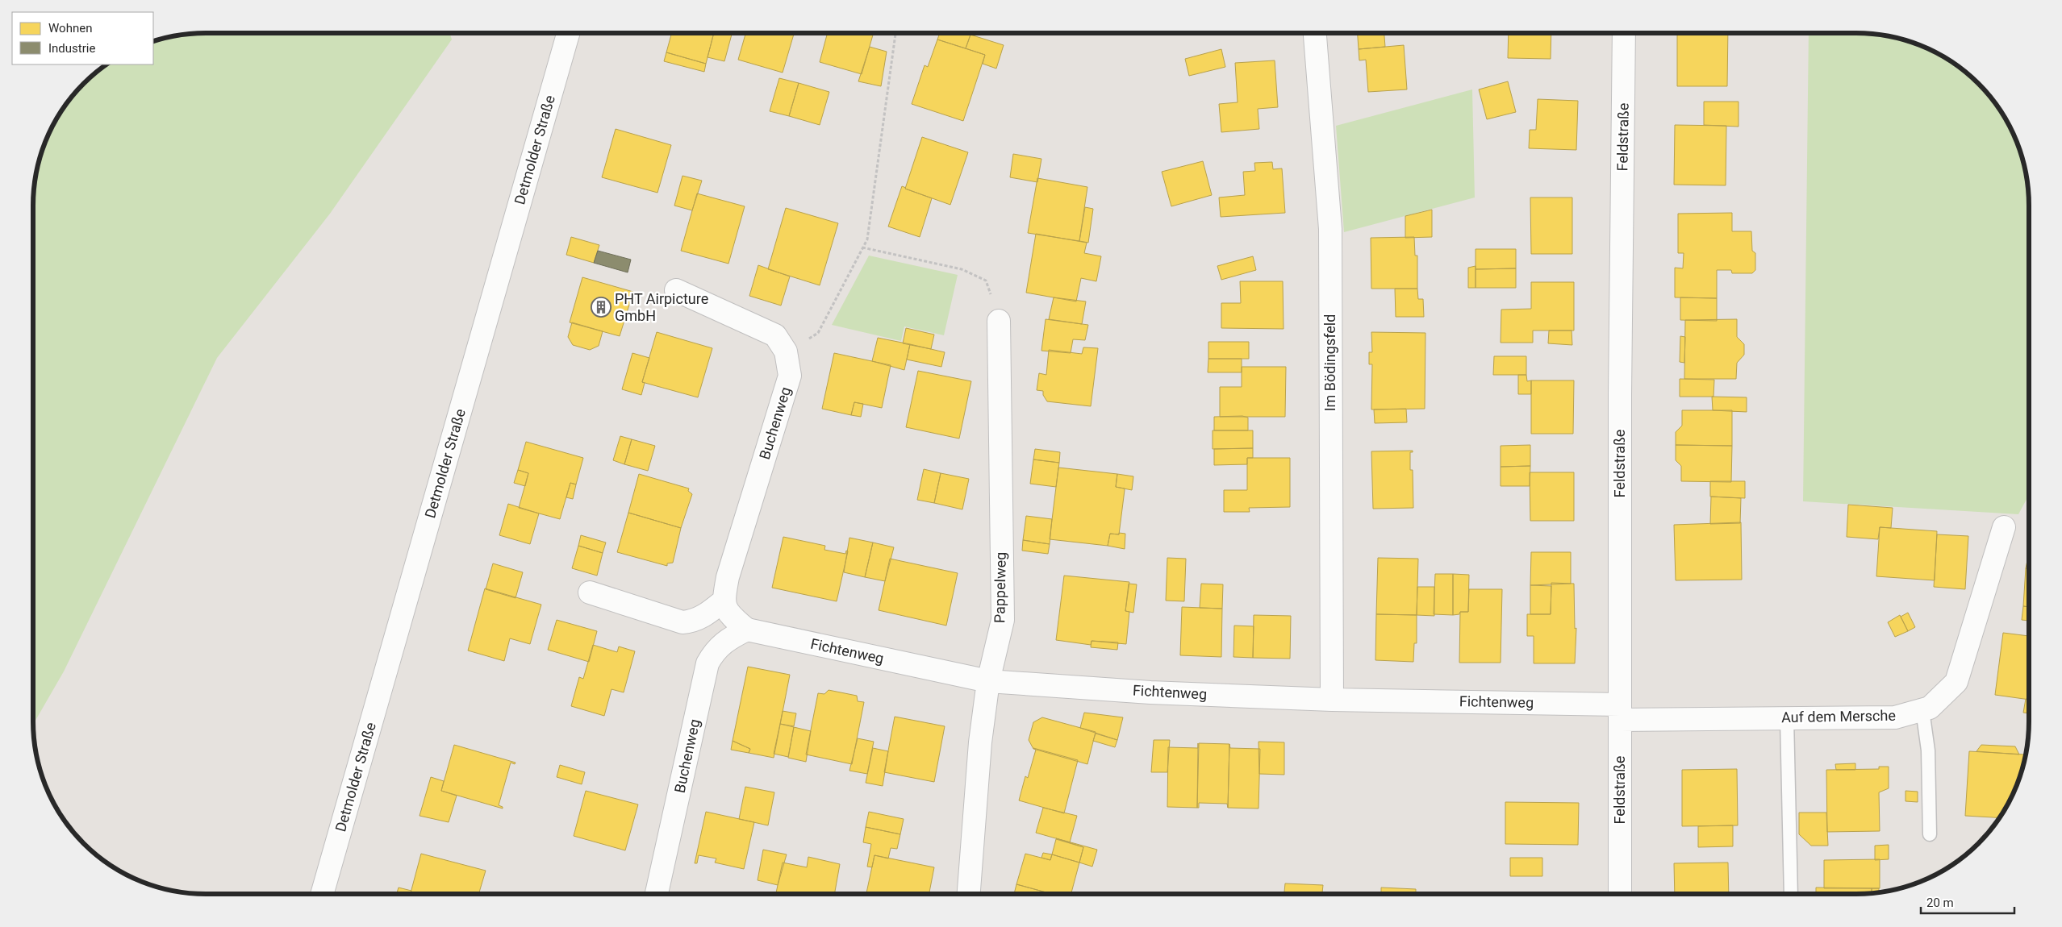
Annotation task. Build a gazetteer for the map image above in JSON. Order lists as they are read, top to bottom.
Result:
{
  "streets": {
    "street": [
      "Feldstraße",
      "Detmolder Straße",
      "Im Bödingsfeld",
      "Buchenweg",
      "Pappelweg",
      "Fichtenweg",
      "Auf dem Mersche"
    ]
  },
  "crossings": [
    ["Feldstraße", "Fichtenweg"],
    ["Feldstraße", "Auf dem Mersche"],
    ["Im Bödingsfeld", "Fichtenweg"],
    ["Buchenweg", "Fichtenweg"],
    ["Pappelweg", "Fichtenweg"],
    ["Fichtenweg", "Auf dem Mersche"]
  ],
  "places": {
    "building": ["PHT Airpicture GmbH"]
  },
  "legend": ["Wohnen", "Industrie"],
  "scale_bar": "20 m"
}
